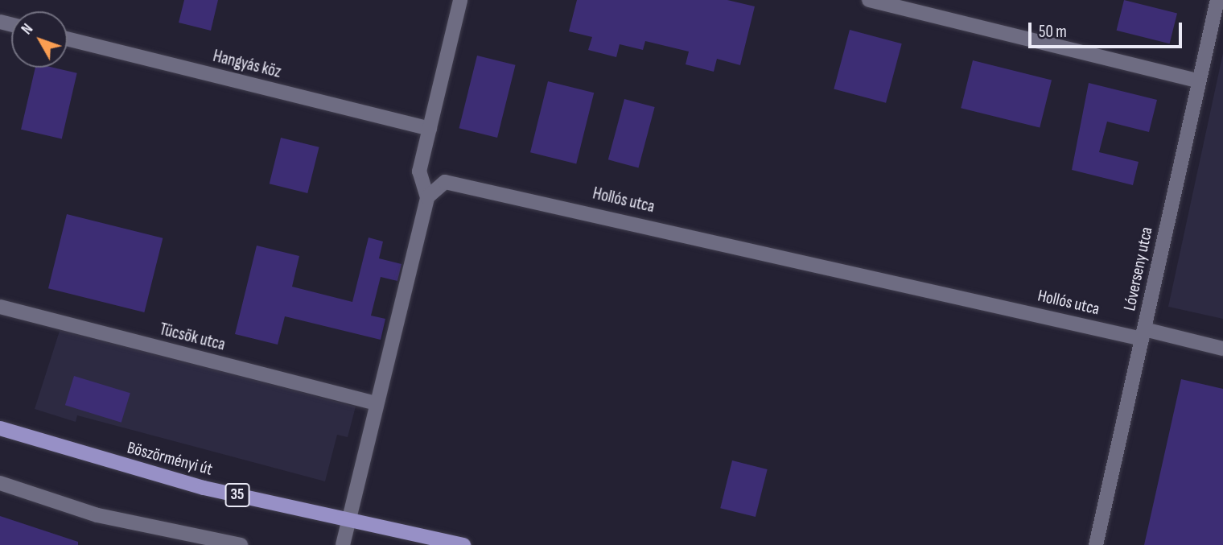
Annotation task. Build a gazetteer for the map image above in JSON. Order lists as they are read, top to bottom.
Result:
{
  "streets": {
    "main road": ["Böszörményi út", "35"],
    "street": [
      "Hangyás köz",
      "Hollós utca",
      "Lóverseny utca",
      "Tücsök utca"
    ]
  },
  "crossings": [
    ["Hollós utca", "Lóverseny utca"]
  ],
  "scale_bar": "50 m",
  "north": "top left"
}
